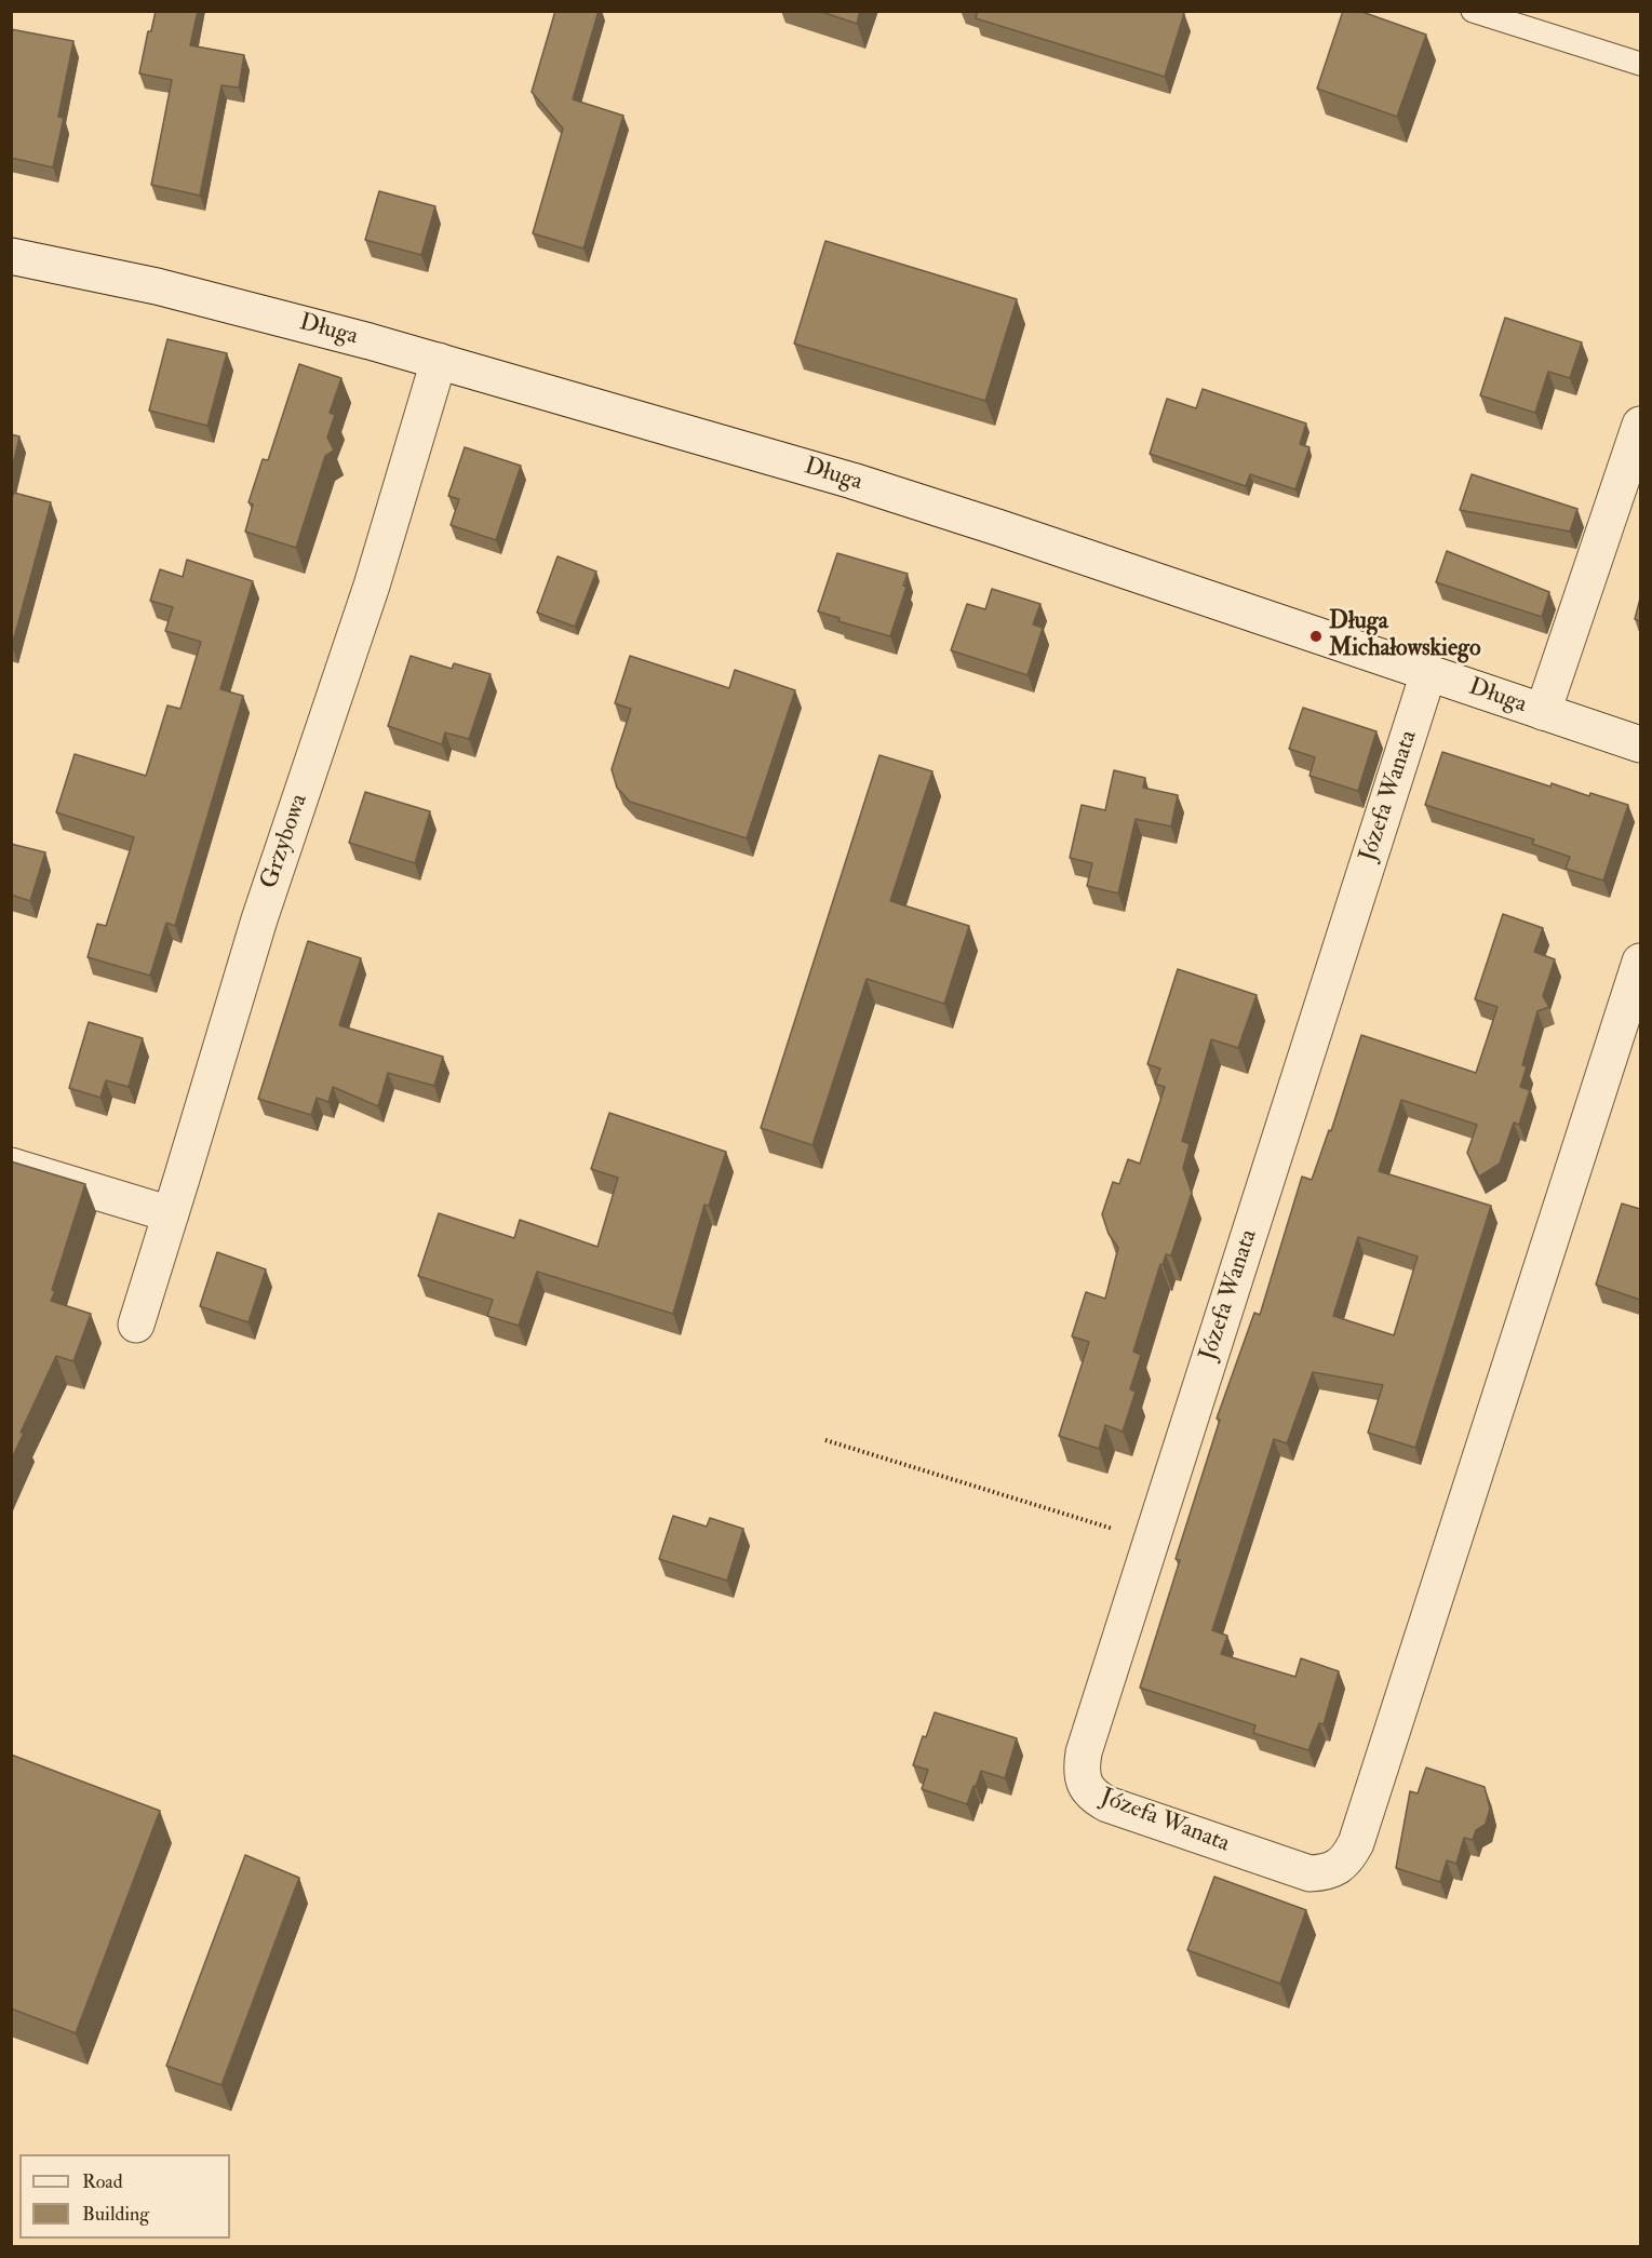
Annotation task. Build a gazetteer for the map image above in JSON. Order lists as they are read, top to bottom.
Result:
{
  "streets": {
    "street": ["Długa", "Józefa Wanata", "Grzybowa"]
  },
  "crossings": [
    ["Długa", "Józefa Wanata"],
    ["Długa", "Grzybowa"]
  ],
  "places": ["Długa Michałowskiego"],
  "legend": ["Road", "Building"]
}
